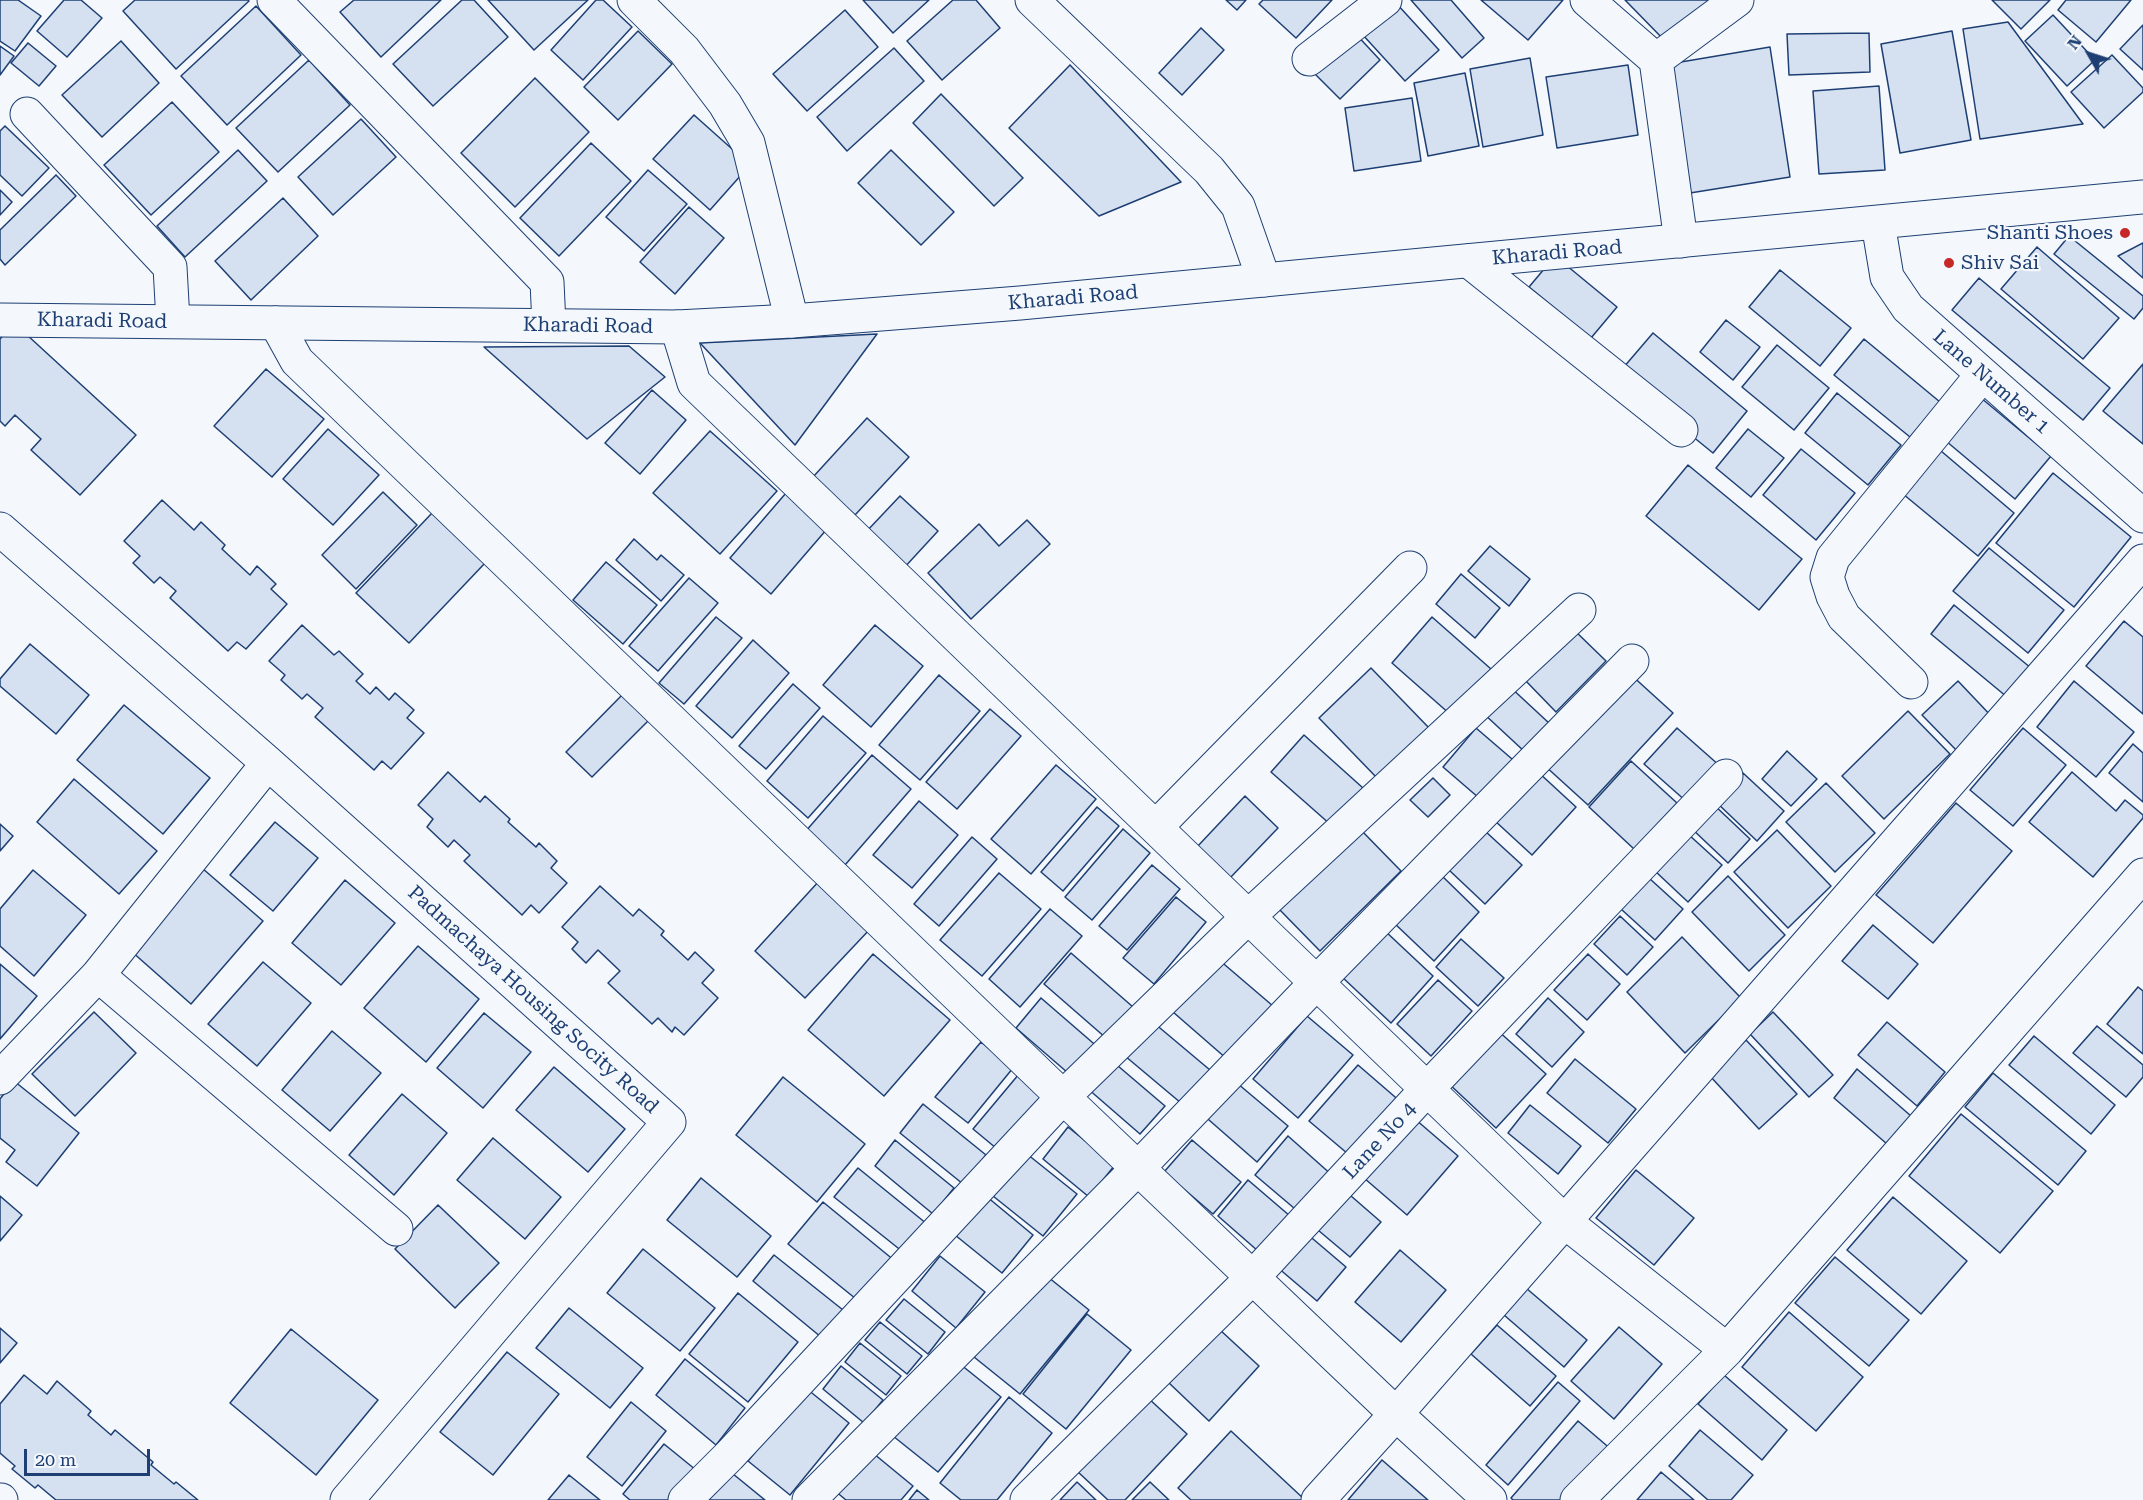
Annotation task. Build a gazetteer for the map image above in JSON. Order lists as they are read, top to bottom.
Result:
{
  "streets": {
    "street": [
      "Kharadi Road",
      "Lane Number 1",
      "Padmachaya Housing Socity Road",
      "Lane No 4"
    ]
  },
  "crossings": [
    ["Kharadi Road", "Lane Number 1"]
  ],
  "places": ["Shanti Shoes", "Shiv Sai"],
  "scale_bar": "20 m",
  "north": "top left"
}
